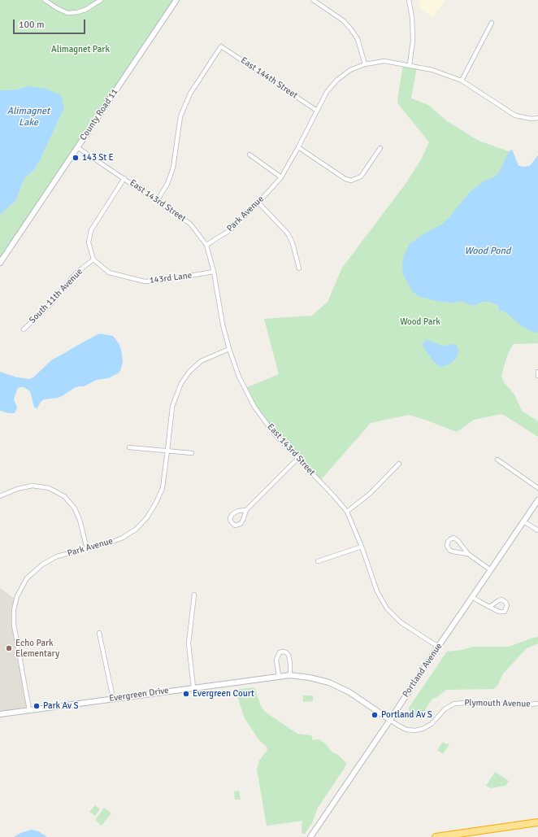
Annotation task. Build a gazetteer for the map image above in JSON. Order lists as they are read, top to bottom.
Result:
{
  "streets": {
    "street": [
      "East 144th Street",
      "County Road 11",
      "East 143rd Street",
      "Park Avenue",
      "143rd Lane",
      "South 11th Avenue",
      "Portland Avenue",
      "Evergreen Drive",
      "Plymouth Avenue"
    ]
  },
  "crossings": [
    ["East 144th Street", "East 143rd Street"],
    ["East 144th Street", "Park Avenue"],
    ["County Road 11", "East 143rd Street"],
    ["East 143rd Street", "Park Avenue"],
    ["East 143rd Street", "143rd Lane"],
    ["East 143rd Street", "Portland Avenue"],
    ["Park Avenue", "Evergreen Drive"],
    ["143rd Lane", "South 11th Avenue"],
    ["Portland Avenue", "Evergreen Drive"],
    ["Portland Avenue", "Plymouth Avenue"],
    ["Evergreen Drive", "Plymouth Avenue"]
  ],
  "water": ["Alimagnet Lake", "Wood Pond"],
  "parks": ["Alimagnet Park", "Wood Park"],
  "places": [
    "143 St E",
    "Echo Park Elementary",
    "Evergreen Court",
    "Park Av S",
    "Portland Av S"
  ],
  "scale_bar": "100 m"
}
